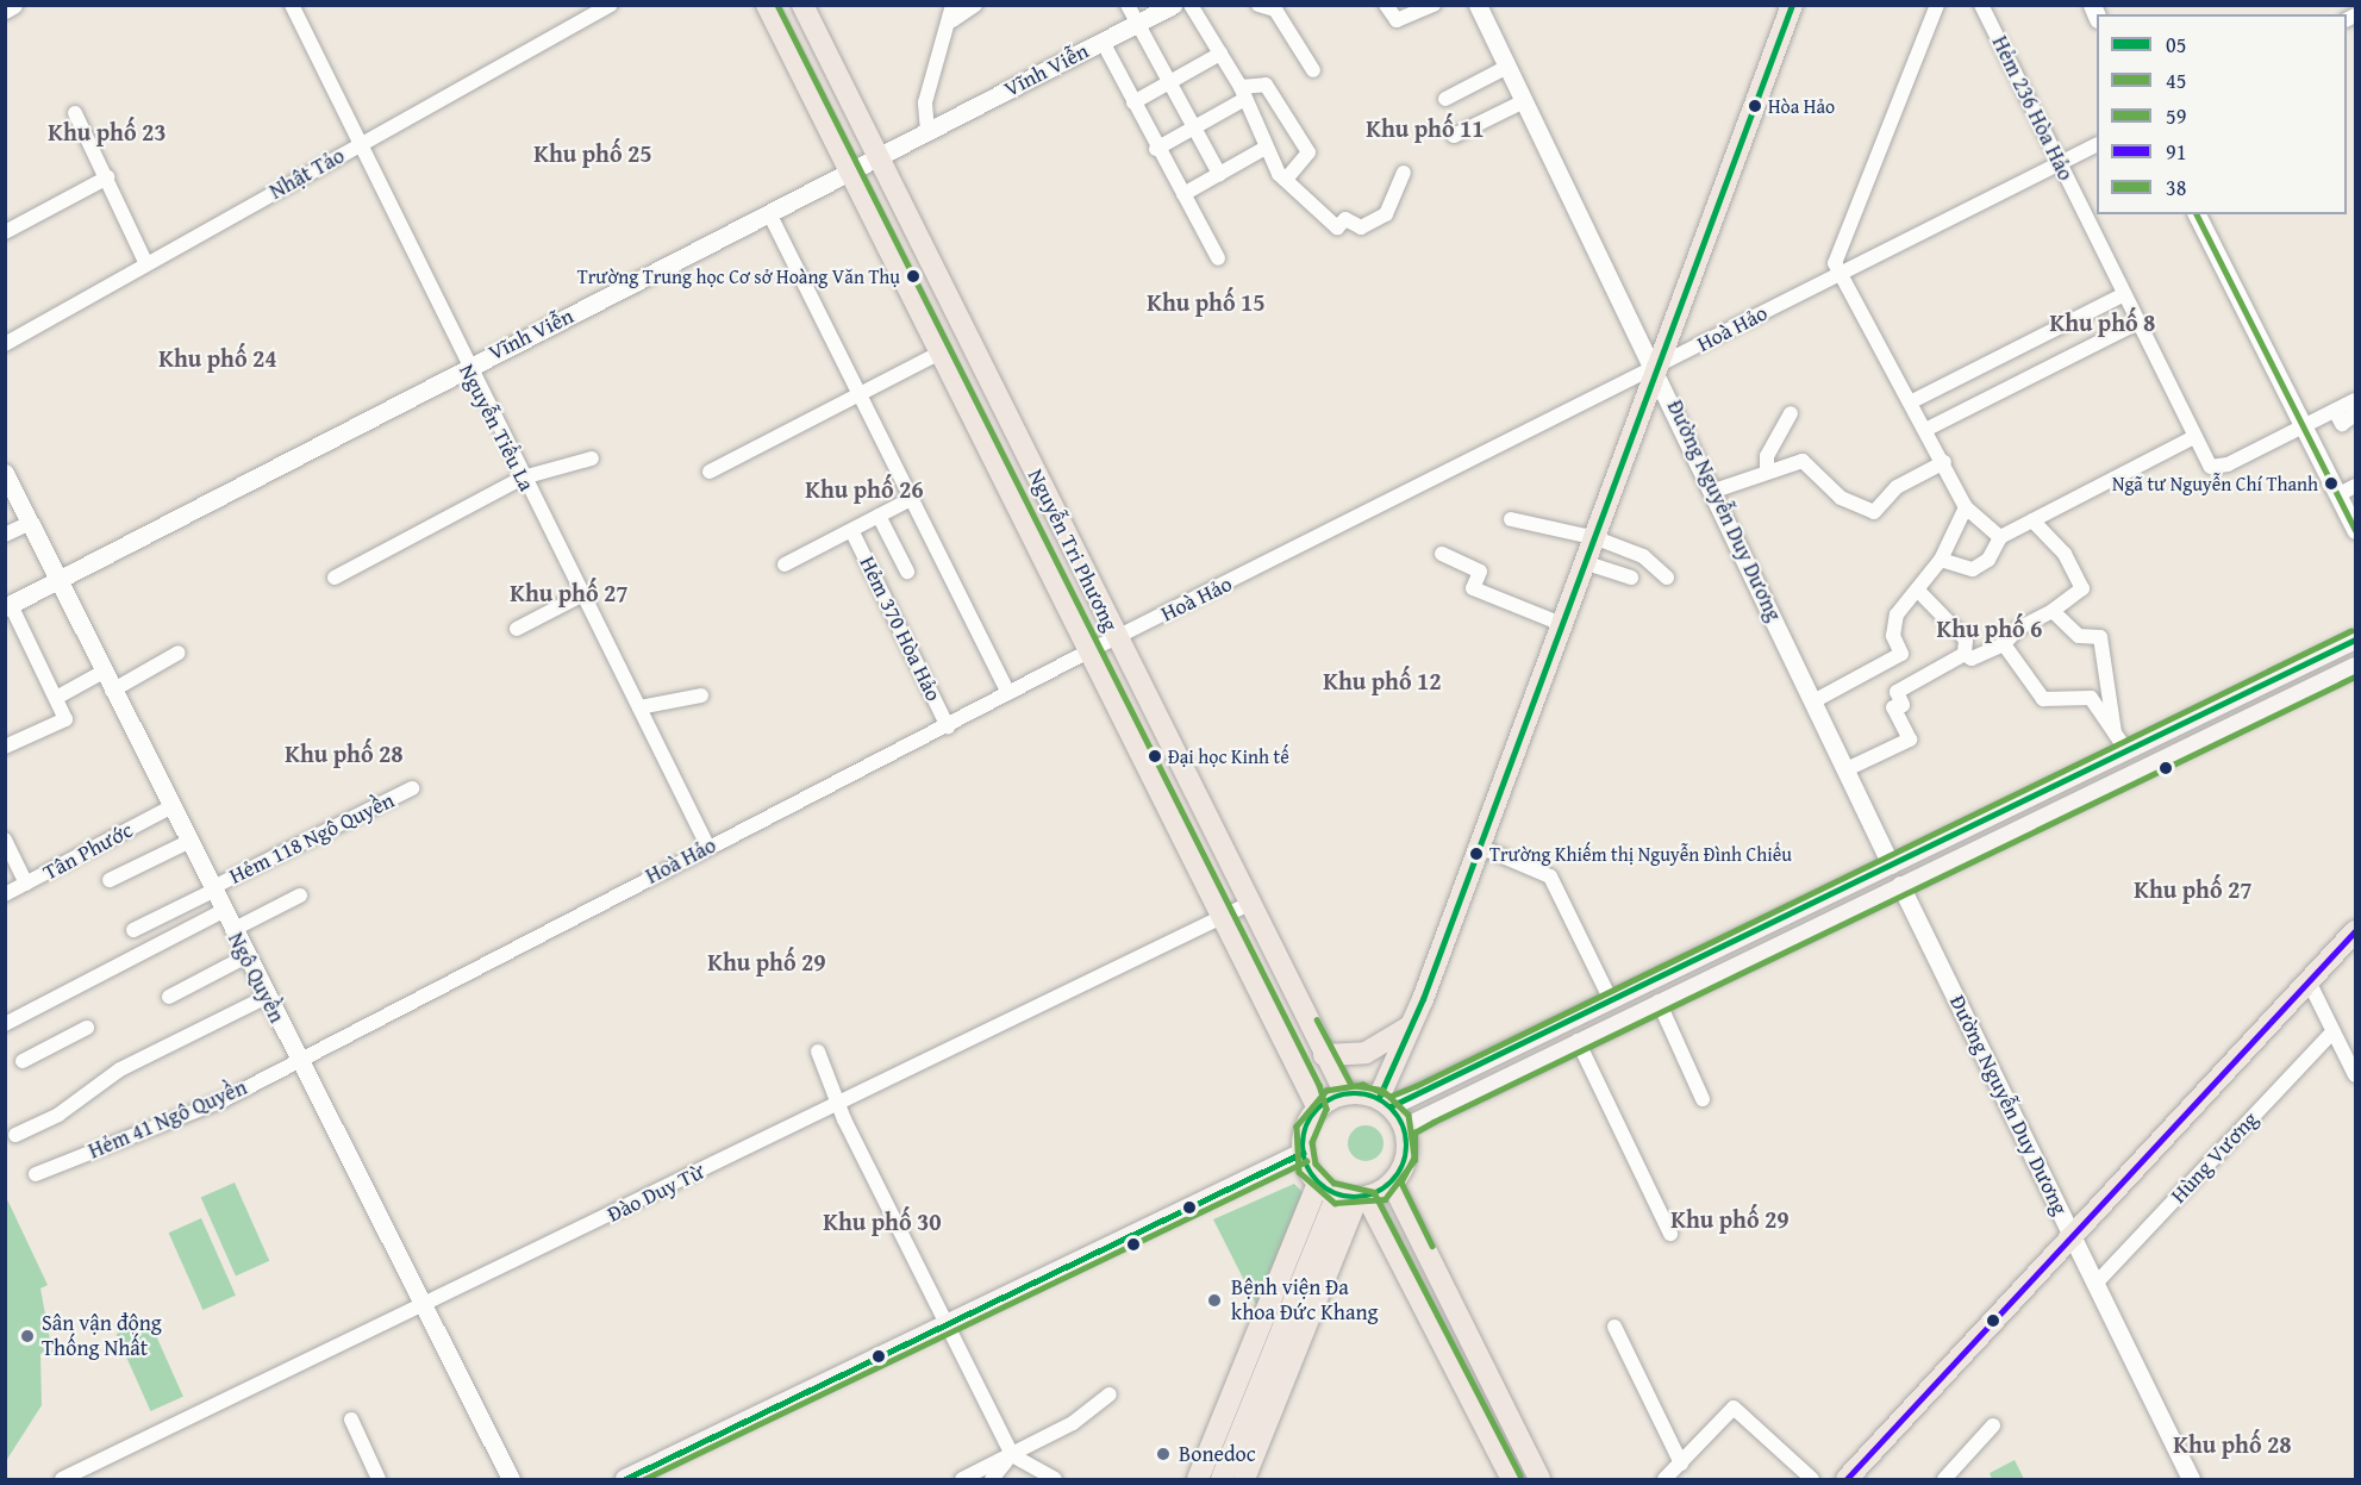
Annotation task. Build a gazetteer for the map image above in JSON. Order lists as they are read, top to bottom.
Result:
{
  "streets": {
    "main road": ["Nguyễn Tri Phương"],
    "street": [
      "Vĩnh Viễn",
      "Hẻm 236 Hòa Hảo",
      "Nhật Tảo",
      "Hoà Hảo",
      "Nguyễn Tiểu La",
      "Đường Nguyễn Duy Dương",
      "Hẻm 370 Hòa Hảo",
      "Hẻm 118 Ngô Quyền",
      "Tân Phước",
      "Ngô Quyền",
      "Hẻm 41 Ngô Quyền",
      "Hùng Vương",
      "Đào Duy Từ"
    ]
  },
  "crossings": [
    ["Vĩnh Viễn", "Nguyễn Tiểu La"],
    ["Vĩnh Viễn", "Nguyễn Tri Phương"],
    ["Vĩnh Viễn", "Ngô Quyền"],
    ["Hẻm 236 Hòa Hảo", "Hoà Hảo"],
    ["Nhật Tảo", "Nguyễn Tiểu La"],
    ["Hoà Hảo", "Nguyễn Tiểu La"],
    ["Hoà Hảo", "Đường Nguyễn Duy Dương"],
    ["Hoà Hảo", "Nguyễn Tri Phương"],
    ["Hoà Hảo", "Hẻm 370 Hòa Hảo"],
    ["Hoà Hảo", "Ngô Quyền"],
    ["Hoà Hảo", "Hẻm 41 Ngô Quyền"],
    ["Đường Nguyễn Duy Dương", "Hùng Vương"],
    ["Nguyễn Tri Phương", "Đào Duy Từ"],
    ["Hẻm 118 Ngô Quyền", "Ngô Quyền"],
    ["Tân Phước", "Ngô Quyền"],
    ["Ngô Quyền", "Hẻm 41 Ngô Quyền"],
    ["Ngô Quyền", "Đào Duy Từ"]
  ],
  "districts": [
    "Khu phố 11",
    "Khu phố 23",
    "Khu phố 25",
    "Khu phố 15",
    "Khu phố 8",
    "Khu phố 24",
    "Khu phố 26",
    "Khu phố 27",
    "Khu phố 6",
    "Khu phố 12",
    "Khu phố 28",
    "Khu phố 27",
    "Khu phố 29",
    "Khu phố 29",
    "Khu phố 30",
    "Khu phố 28"
  ],
  "places": [
    "Hòa Hảo",
    "Trường Trung học Cơ sở Hoàng Văn Thụ",
    "Ngã tư Nguyễn Chí Thanh",
    "Đại học Kinh tế",
    "Trường Khiếm thị Nguyễn Đình Chiểu",
    "Bệnh viện Đa khoa Đức Khang",
    "Sân vận động Thống Nhất",
    "Bonedoc"
  ],
  "lines": [
    "transit line 05",
    "transit line 59",
    "transit line 38",
    "transit line 45",
    "transit line 91"
  ],
  "legend": [
    "05",
    "45",
    "59",
    "91",
    "38"
  ]
}
